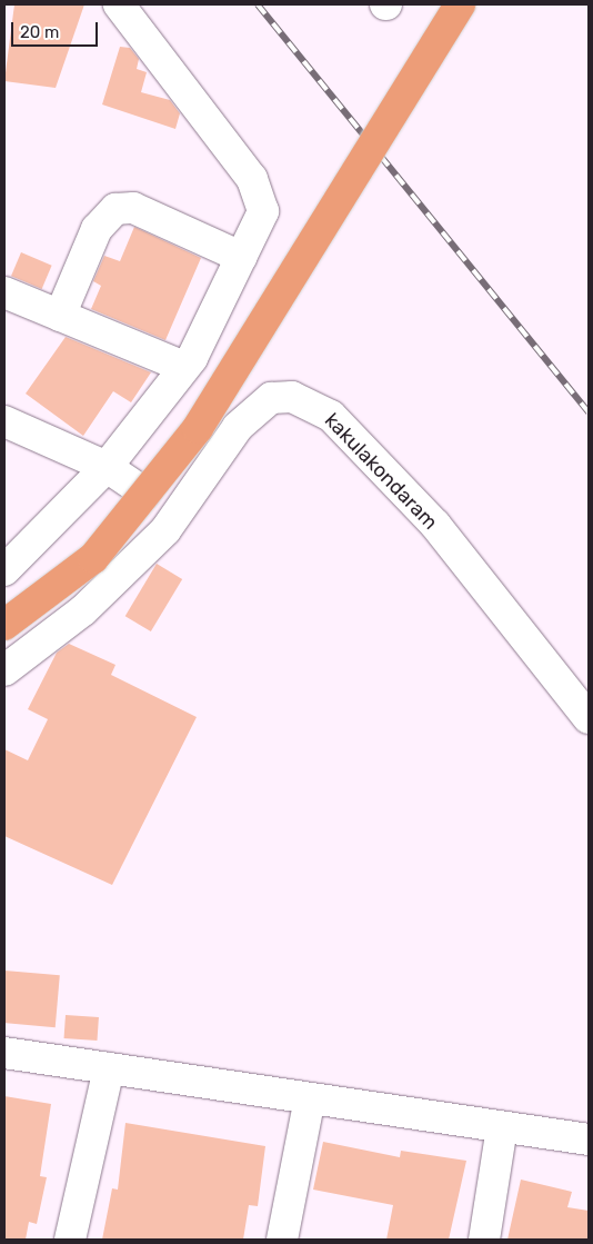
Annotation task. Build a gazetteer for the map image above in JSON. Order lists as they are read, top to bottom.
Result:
{
  "streets": {
    "street": ["kakulakondaram"]
  },
  "scale_bar": "20 m"
}
